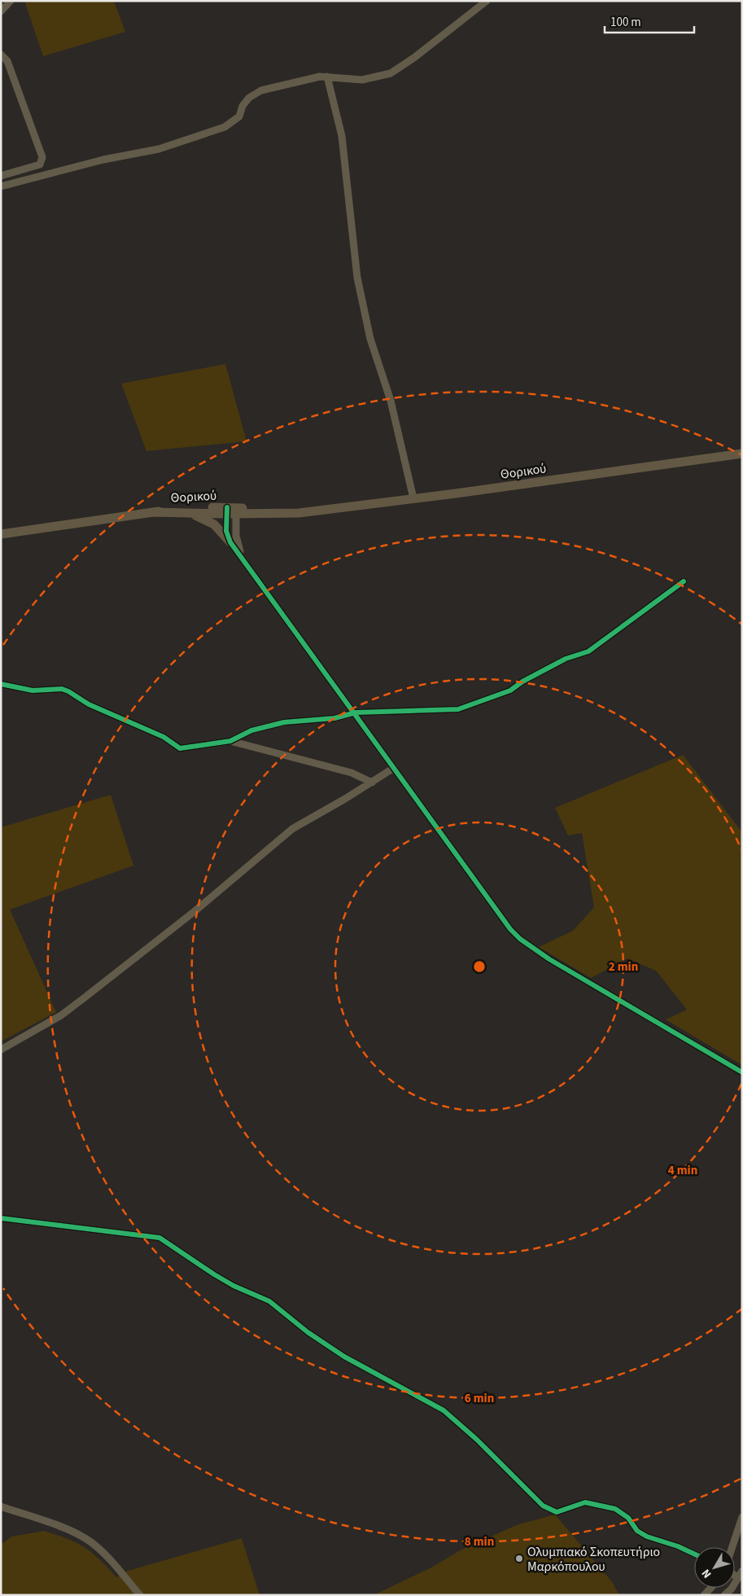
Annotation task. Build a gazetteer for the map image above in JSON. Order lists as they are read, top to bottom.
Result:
{
  "streets": {
    "main road": ["Θορικού"]
  },
  "places": ["Ολυμπιακό Σκοπευτήριο Μαρκόπουλου"],
  "scale_bar": "100 m",
  "north": "bottom left",
  "rings": [
    "2 min",
    "4 min",
    "6 min",
    "8 min"
  ]
}
